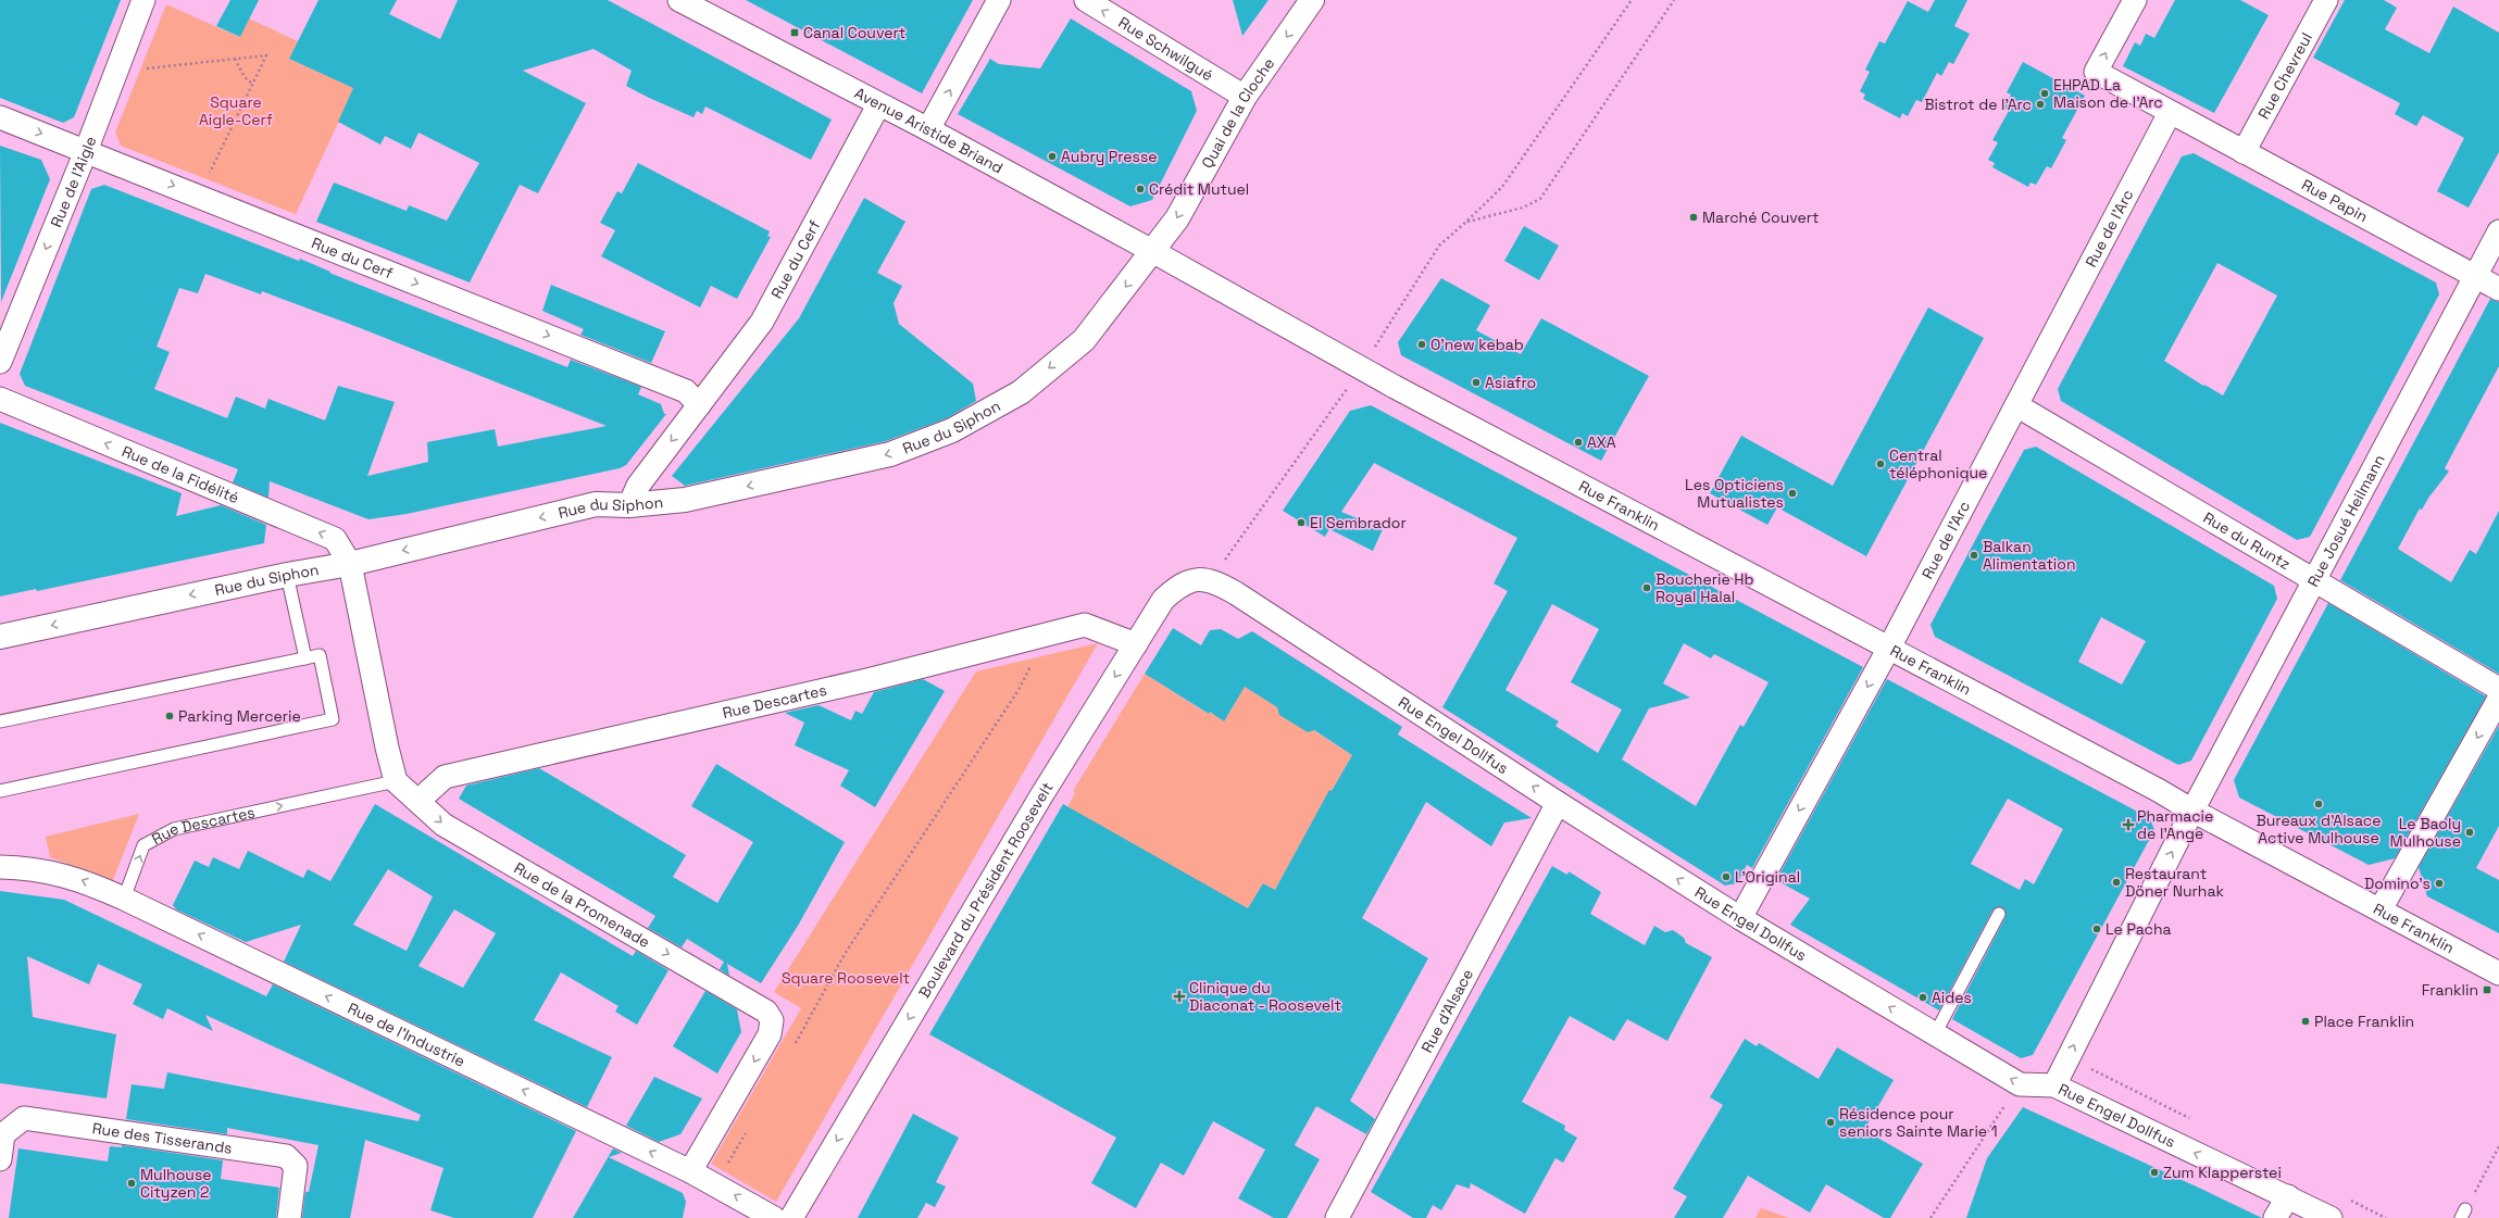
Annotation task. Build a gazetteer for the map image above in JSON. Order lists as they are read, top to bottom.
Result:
{
  "streets": {
    "street": [
      "Rue Schwilgué",
      "Rue Chevreul",
      "Quai de la Cloche",
      "Avenue Aristide Briand",
      "Rue de l'Aigle",
      "Rue Papin",
      "Rue de l'Arc",
      "Rue du Cerf",
      "Rue du Siphon",
      "Rue de la Fidélité",
      "Rue Franklin",
      "Rue Josué Heilmann",
      "Rue du Runtz",
      "Rue Descartes",
      "Rue Engel Dollfus",
      "Boulevard du Président Roosevelt",
      "Rue de la Promenade",
      "Rue d'Alsace",
      "Rue de l'Industrie",
      "Rue des Tisserands"
    ]
  },
  "crossings": [
    ["Rue Schwilgué", "Quai de la Cloche"],
    ["Rue Chevreul", "Rue Papin"],
    ["Quai de la Cloche", "Avenue Aristide Briand"],
    ["Quai de la Cloche", "Rue du Siphon"],
    ["Avenue Aristide Briand", "Rue du Cerf"],
    ["Avenue Aristide Briand", "Rue du Siphon"],
    ["Avenue Aristide Briand", "Rue Franklin"],
    ["Rue de l'Aigle", "Rue du Cerf"],
    ["Rue Papin", "Rue de l'Arc"],
    ["Rue Papin", "Rue Josué Heilmann"],
    ["Rue de l'Arc", "Rue Franklin"],
    ["Rue de l'Arc", "Rue du Runtz"],
    ["Rue de l'Arc", "Rue Engel Dollfus"],
    ["Rue du Cerf", "Rue du Siphon"],
    ["Rue du Siphon", "Rue de la Fidélité"],
    ["Rue Franklin", "Rue Josué Heilmann"],
    ["Rue Josué Heilmann", "Rue du Runtz"],
    ["Rue Descartes", "Boulevard du Président Roosevelt"],
    ["Rue Descartes", "Rue de la Promenade"],
    ["Rue Descartes", "Rue de l'Industrie"],
    ["Rue Engel Dollfus", "Boulevard du Président Roosevelt"],
    ["Rue Engel Dollfus", "Rue d'Alsace"],
    ["Rue de la Promenade", "Rue de l'Industrie"]
  ],
  "one_way": [
    "Rue Schwilgué",
    "Quai de la Cloche",
    "Rue de l'Aigle",
    "Rue du Cerf",
    "Rue du Siphon",
    "Rue de la Fidélité",
    "Rue Engel Dollfus",
    "Boulevard du Président Roosevelt",
    "Rue de l'Industrie"
  ],
  "parks": ["Square Aigle-Cerf", "Square Roosevelt"],
  "places": {
    "transit": ["Canal Couvert", "Franklin"],
    "other": [
      "EHPAD La Maison de l'Arc",
      "Bistrot de l'Arc",
      "Aubry Presse",
      "Crédit Mutuel",
      "Marché Couvert",
      "O'new kebab",
      "Asiafro",
      "AXA",
      "Central téléphonique",
      "Les Opticiens Mutualistes",
      "El Sembrador",
      "Balkan Alimentation",
      "Boucherie Hb Royal Halal",
      "Parking Mercerie",
      "Bureaux d'Alsace Active Mulhouse",
      "Le Baoly Mulhouse",
      "L'Original",
      "Restaurant Döner Nurhak",
      "Domino's",
      "Le Pacha",
      "Aides",
      "Place Franklin",
      "Résidence pour seniors Sainte Marie 1",
      "Zum Klapperstei",
      "Mulhouse Cityzen 2"
    ],
    "health": ["Pharmacie de l'Ange", "Clinique du Diaconat - Roosevelt"]
  }
}
